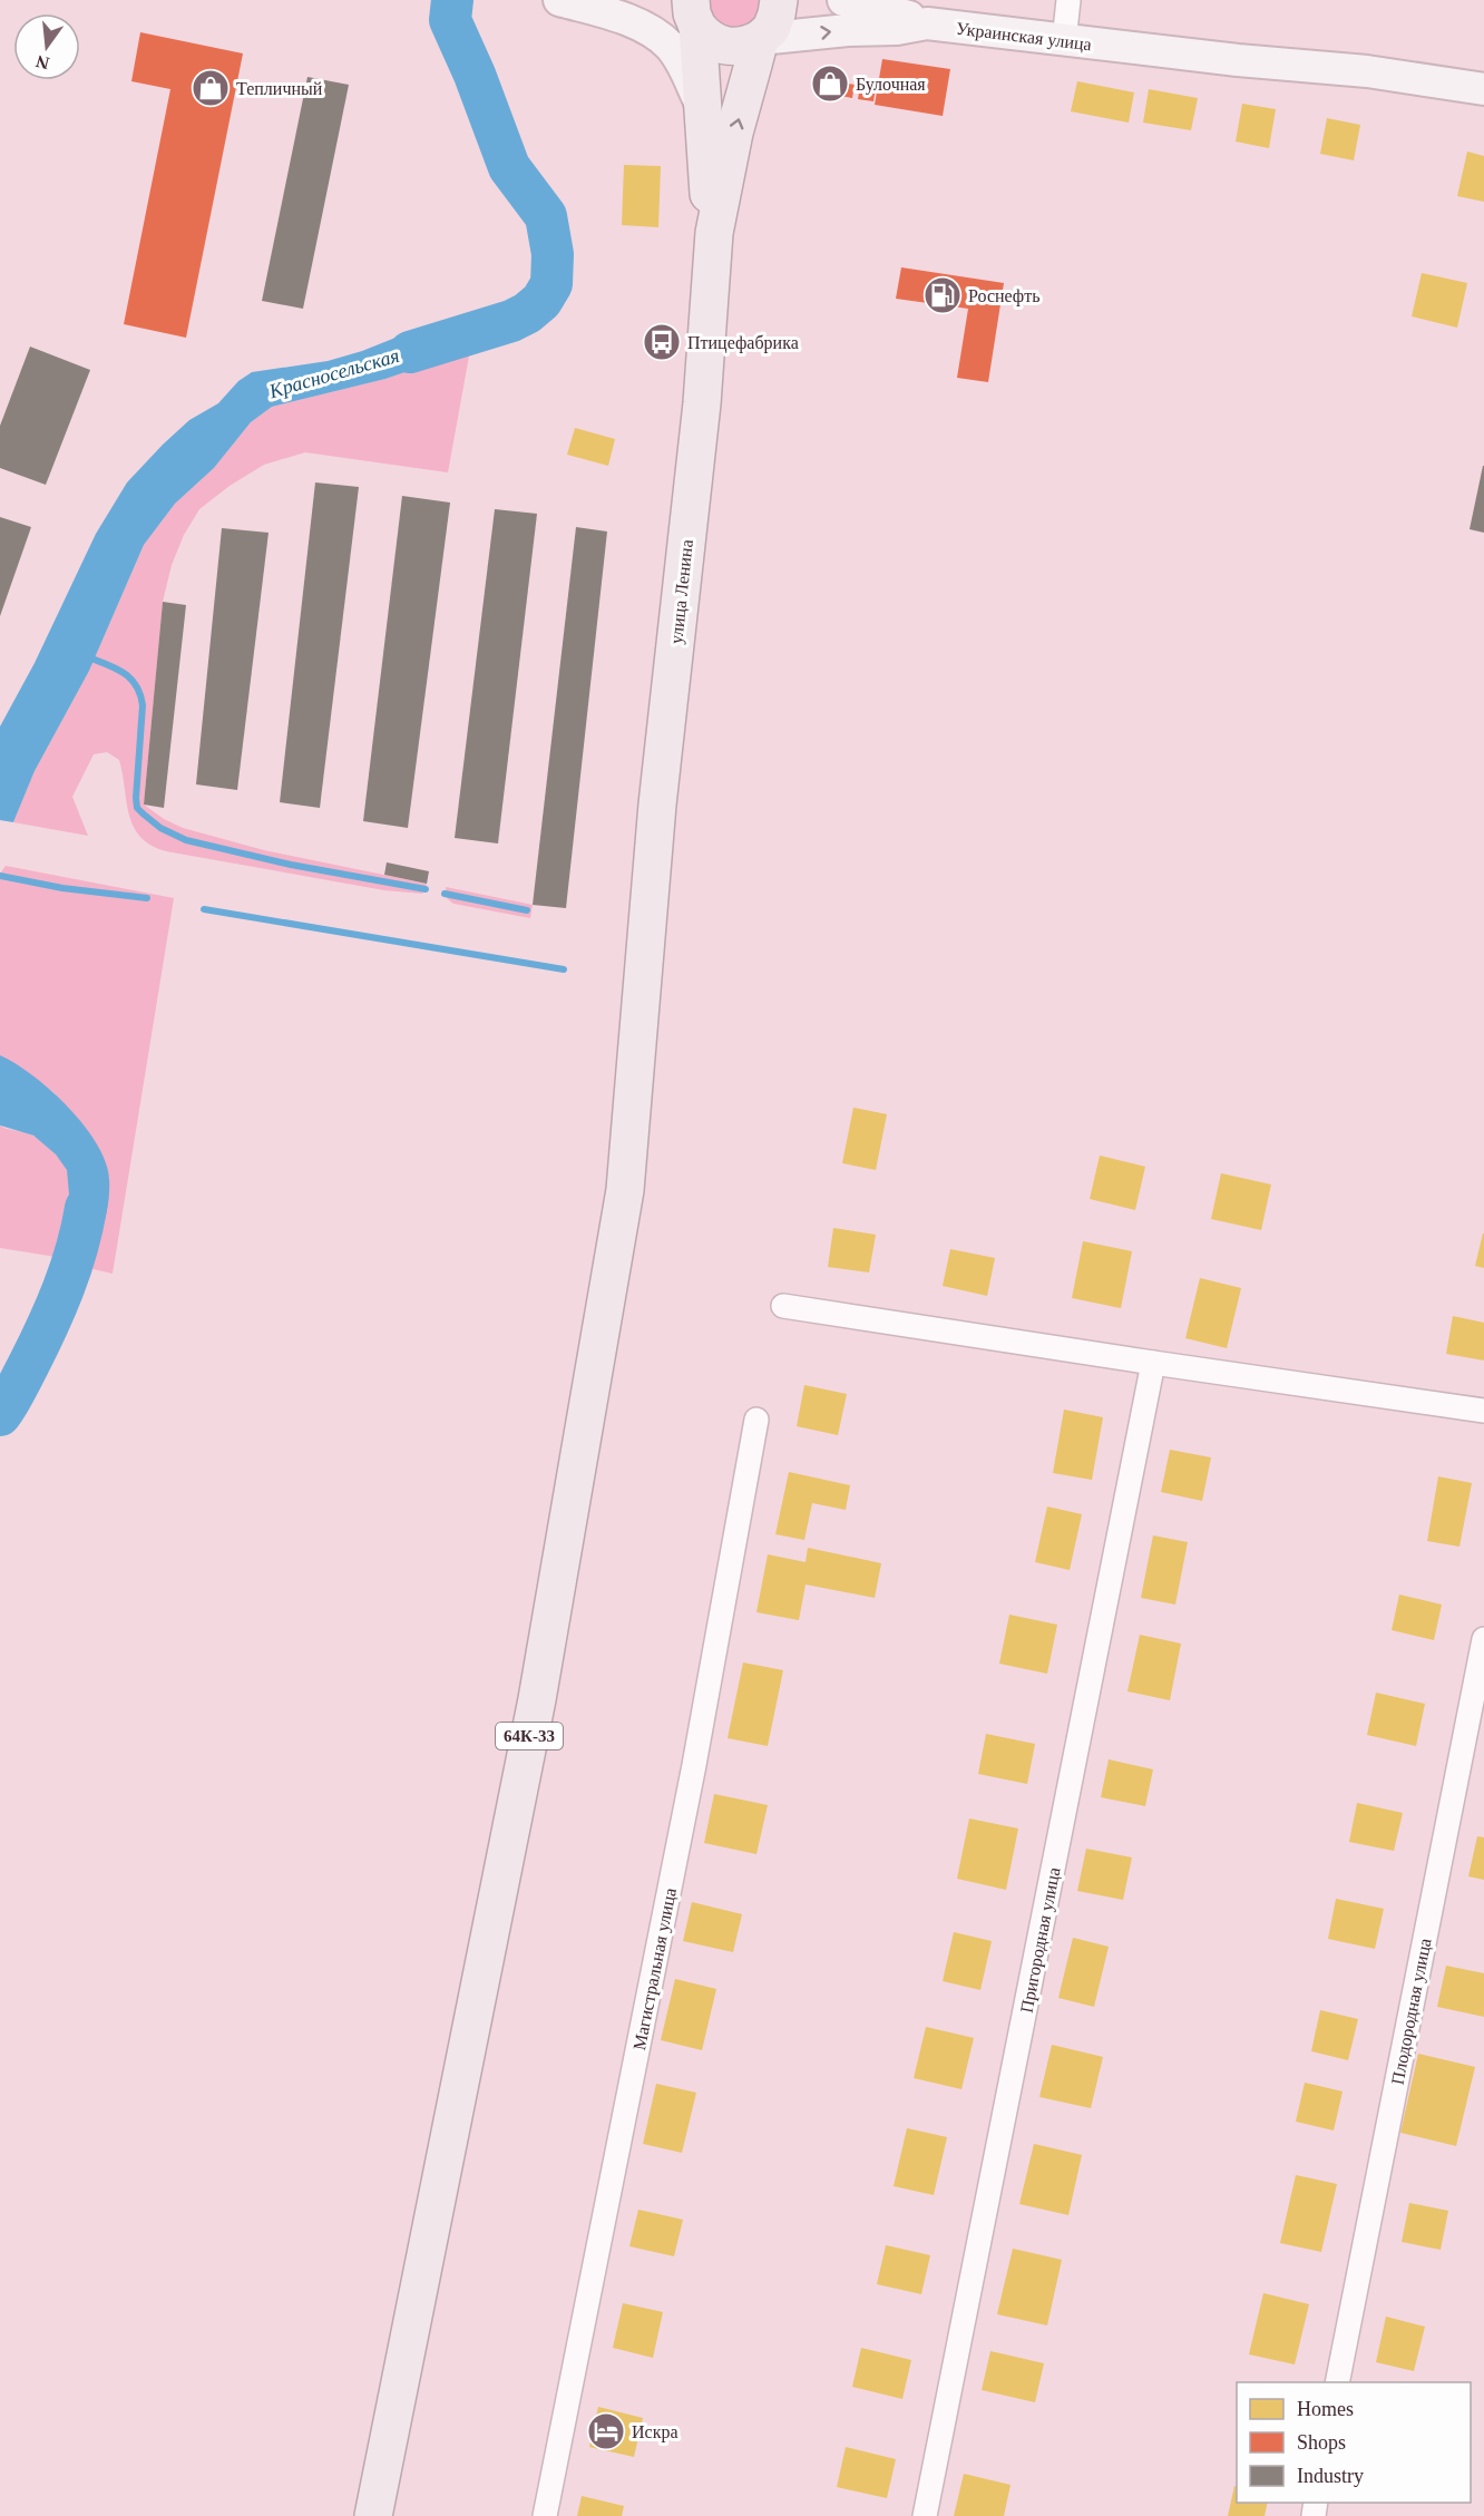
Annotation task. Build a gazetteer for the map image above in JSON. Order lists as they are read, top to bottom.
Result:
{
  "streets": {
    "main road": ["Украинская улица", "улица Ленина", "64К-33"],
    "street": ["Пригородная улица", "Магистральная улица", "Плодородная улица"]
  },
  "crossings": [
    ["Украинская улица", "улица Ленина"]
  ],
  "water": ["Красносельская"],
  "places": {
    "shop": ["Булочная", "Тепличный"],
    "fuel station": ["Роснефть"],
    "bus stop": ["Птицефабрика"],
    "hotel": ["Искра"]
  },
  "legend": ["Homes", "Shops", "Industry"],
  "north": "bottom"
}
